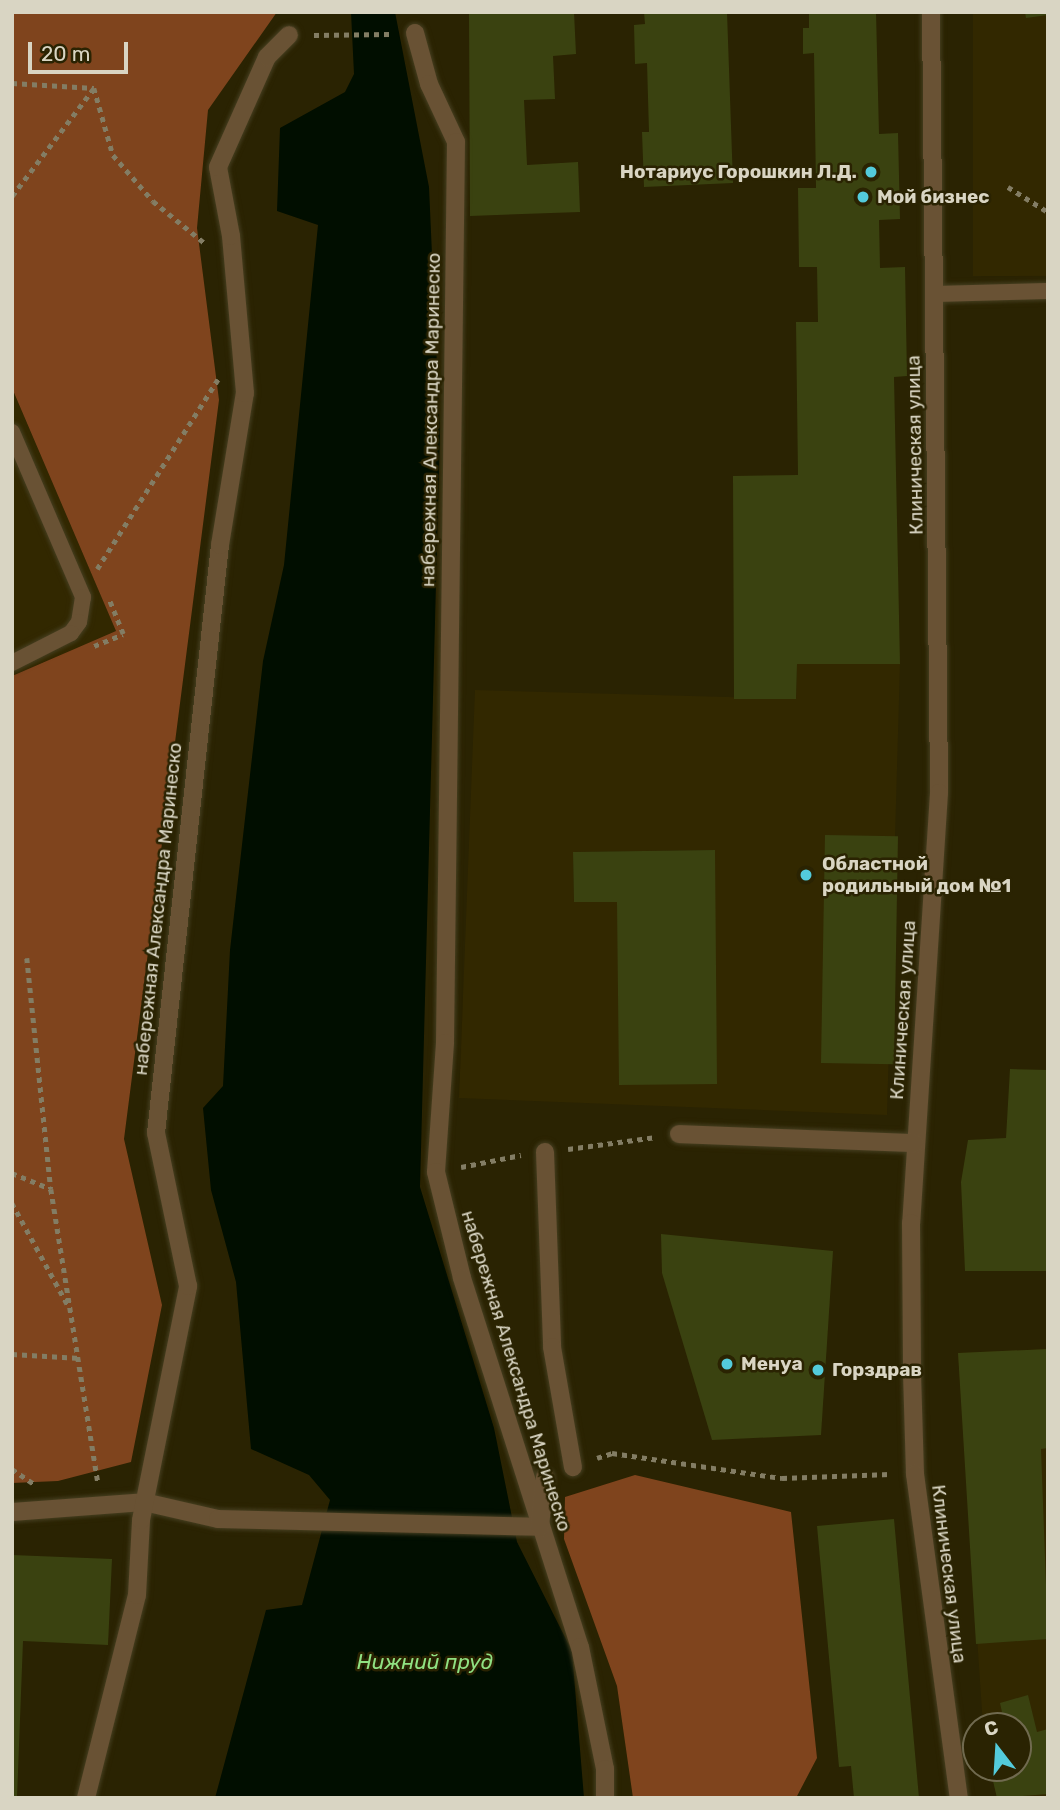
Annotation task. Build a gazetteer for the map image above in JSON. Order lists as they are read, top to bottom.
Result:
{
  "streets": {
    "street": ["набережная Александра Маринеско", "Клиническая улица"]
  },
  "water": ["Нижний пруд"],
  "places": [
    "Нотариус Горошкин Л.Д.",
    "Мой бизнес",
    "Областной родильный дом №1",
    "Менуа",
    "Горздрав"
  ],
  "scale_bar": "20 m",
  "north": "top"
}
